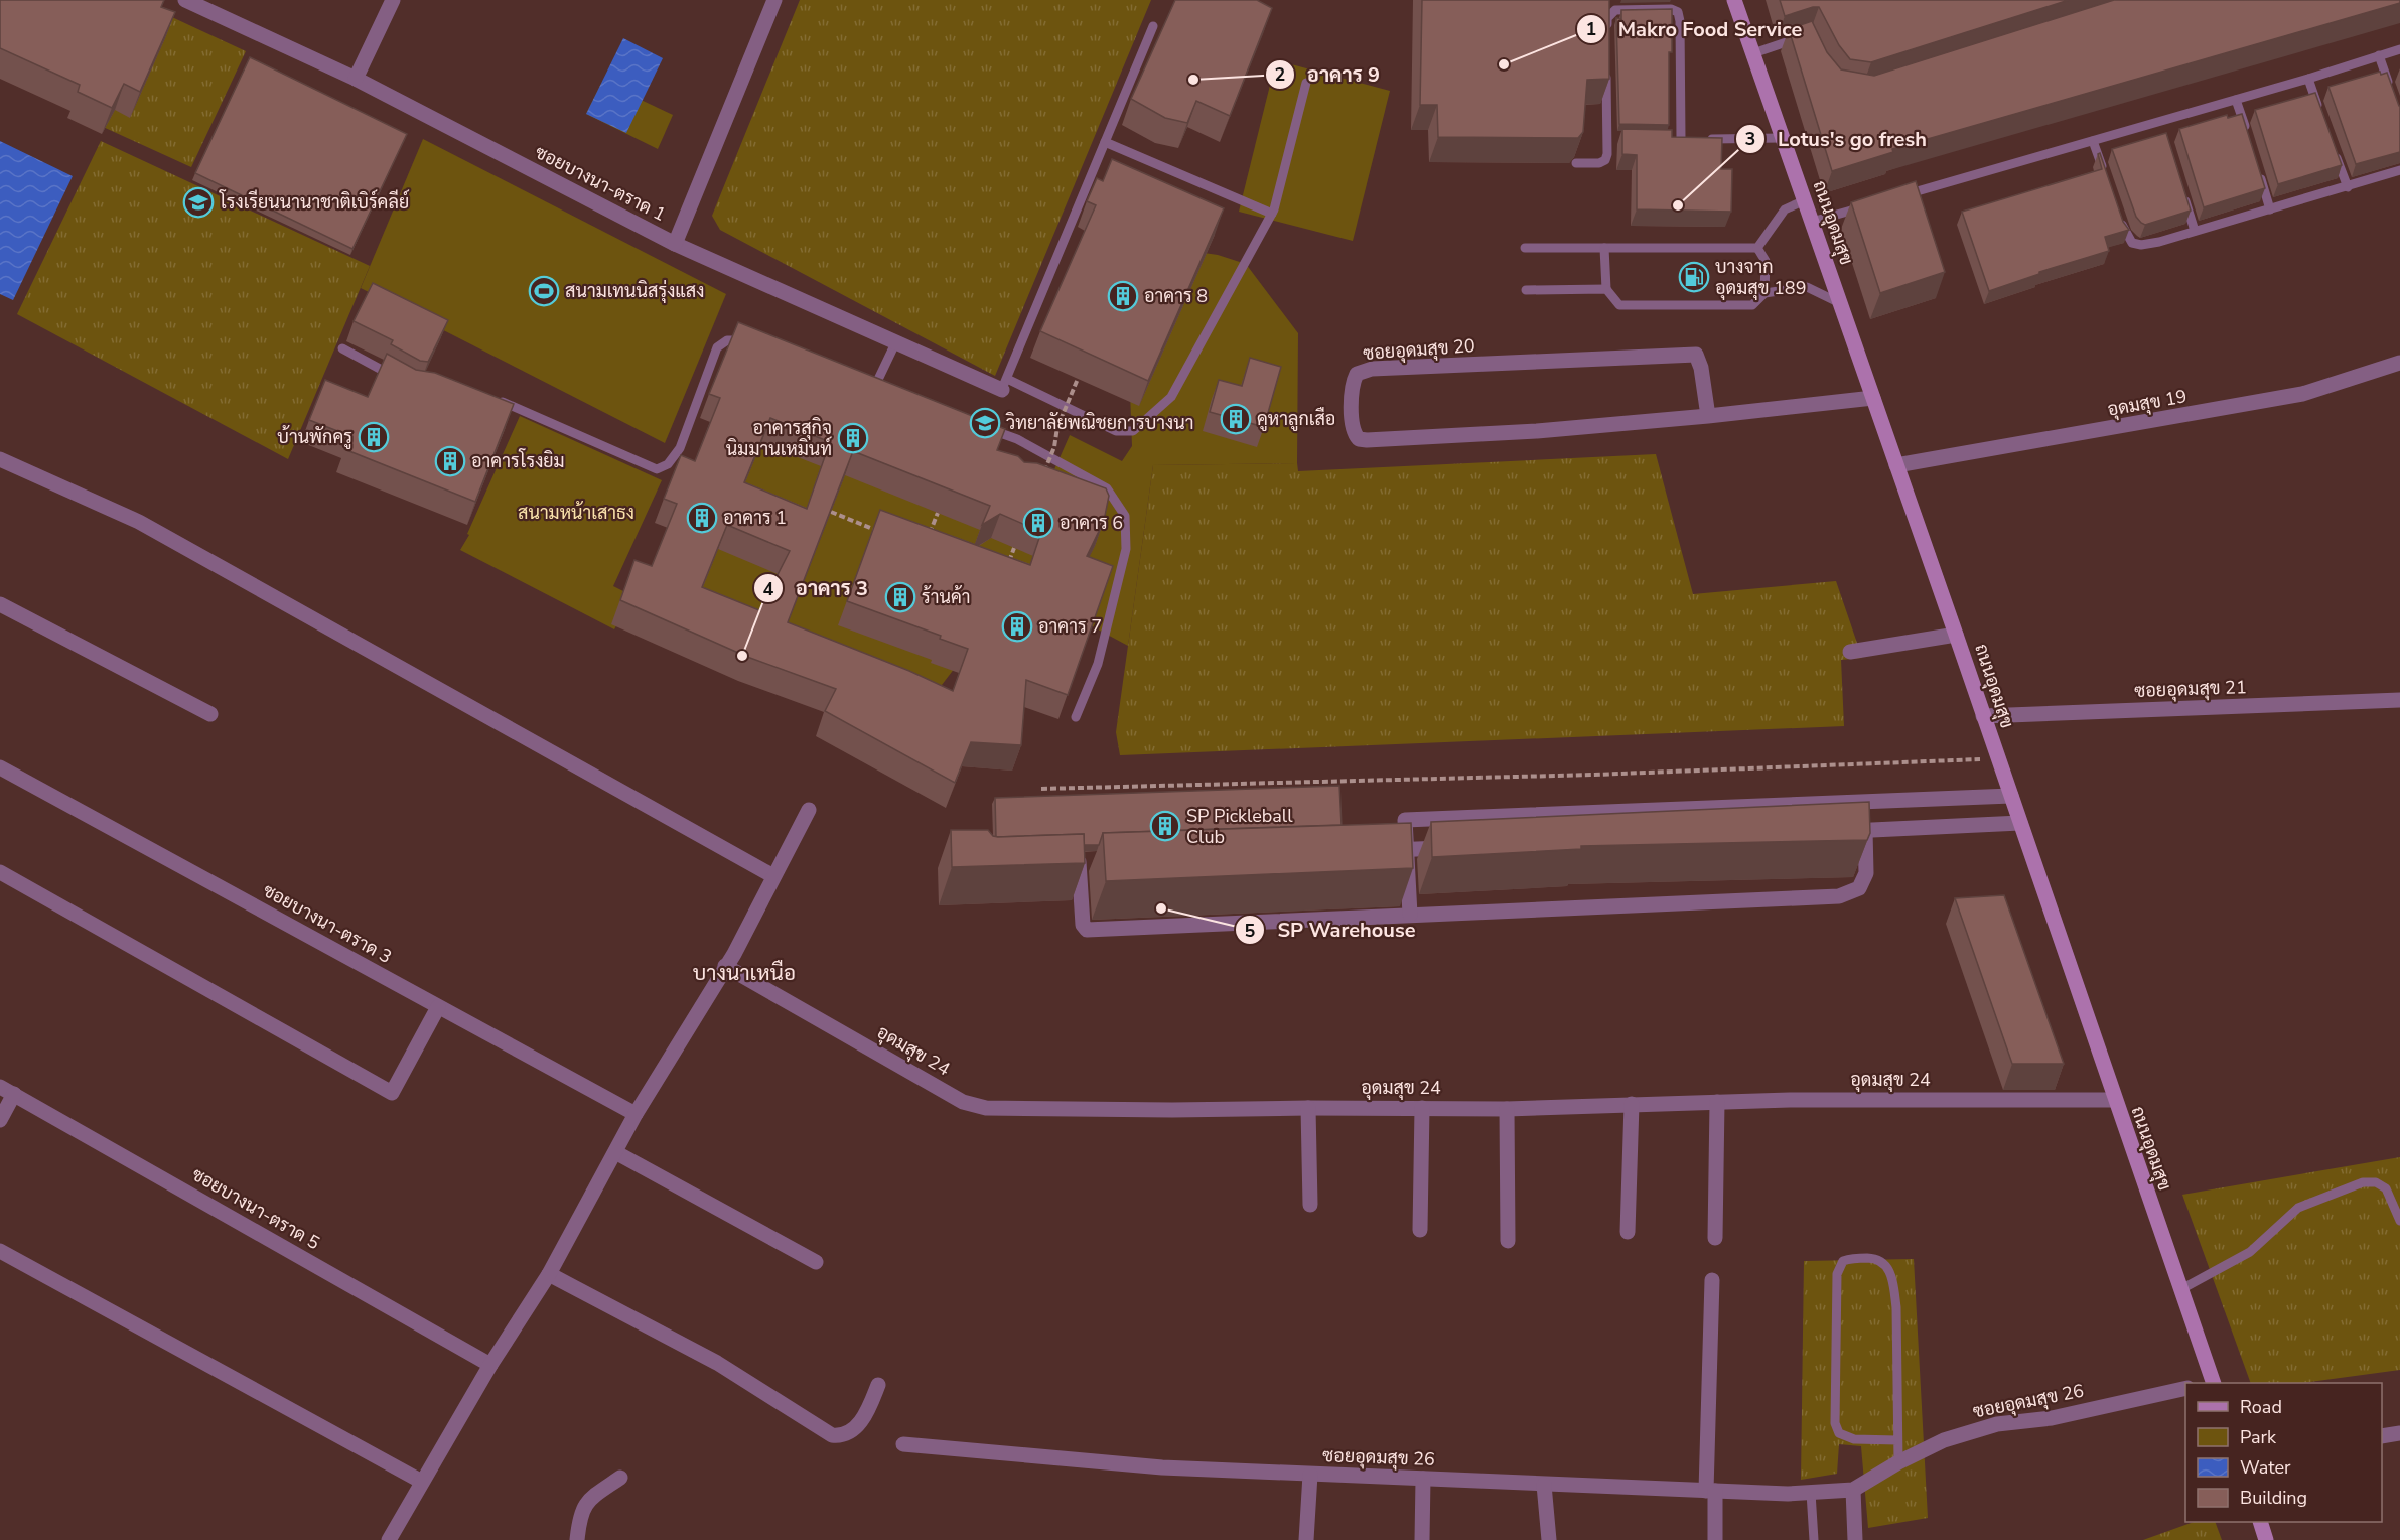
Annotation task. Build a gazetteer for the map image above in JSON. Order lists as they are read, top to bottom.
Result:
{
  "streets": {
    "main road": ["ถนนอุดมสุข"],
    "street": [
      "ซอยบางนา-ตราด 1",
      "ซอยอุดมสุข 20",
      "อุดมสุข 19",
      "ซอยอุดมสุข 21",
      "ซอยบางนา-ตราด 3",
      "อุดมสุข 24",
      "ซอยบางนา-ตราด 5",
      "ซอยอุดมสุข 26"
    ]
  },
  "crossings": [
    ["ถนนอุดมสุข", "ซอยอุดมสุข 20"],
    ["ถนนอุดมสุข", "อุดมสุข 19"],
    ["ถนนอุดมสุข", "ซอยอุดมสุข 21"],
    ["ถนนอุดมสุข", "อุดมสุข 24"]
  ],
  "districts": ["บางนาเหนือ"],
  "parks": ["สนามหน้าเสาธง"],
  "places": {
    "other": [
      "Makro Food Service",
      "อาคาร 9",
      "Lotus's go fresh",
      "อาคาร 3",
      "SP Warehouse"
    ],
    "school or university": ["โรงเรียนนานาชาติเบิร์คลีย์", "วิทยาลัยพณิชยการบางนา"],
    "fuel station": ["บางจาก อุดมสุข 189"],
    "sports": ["สนามเทนนิสรุ่งแสง"],
    "building": [
      "อาคาร 8",
      "คูหาลูกเสือ",
      "บ้านพักครู",
      "อาคารสุกิจ นิมมานเหมินท์",
      "อาคารโรงยิม",
      "อาคาร 1",
      "อาคาร 6",
      "ร้านค้า",
      "อาคาร 7",
      "SP Pickleball Club"
    ]
  },
  "legend": [
    "Road",
    "Park",
    "Water",
    "Building"
  ]
}
